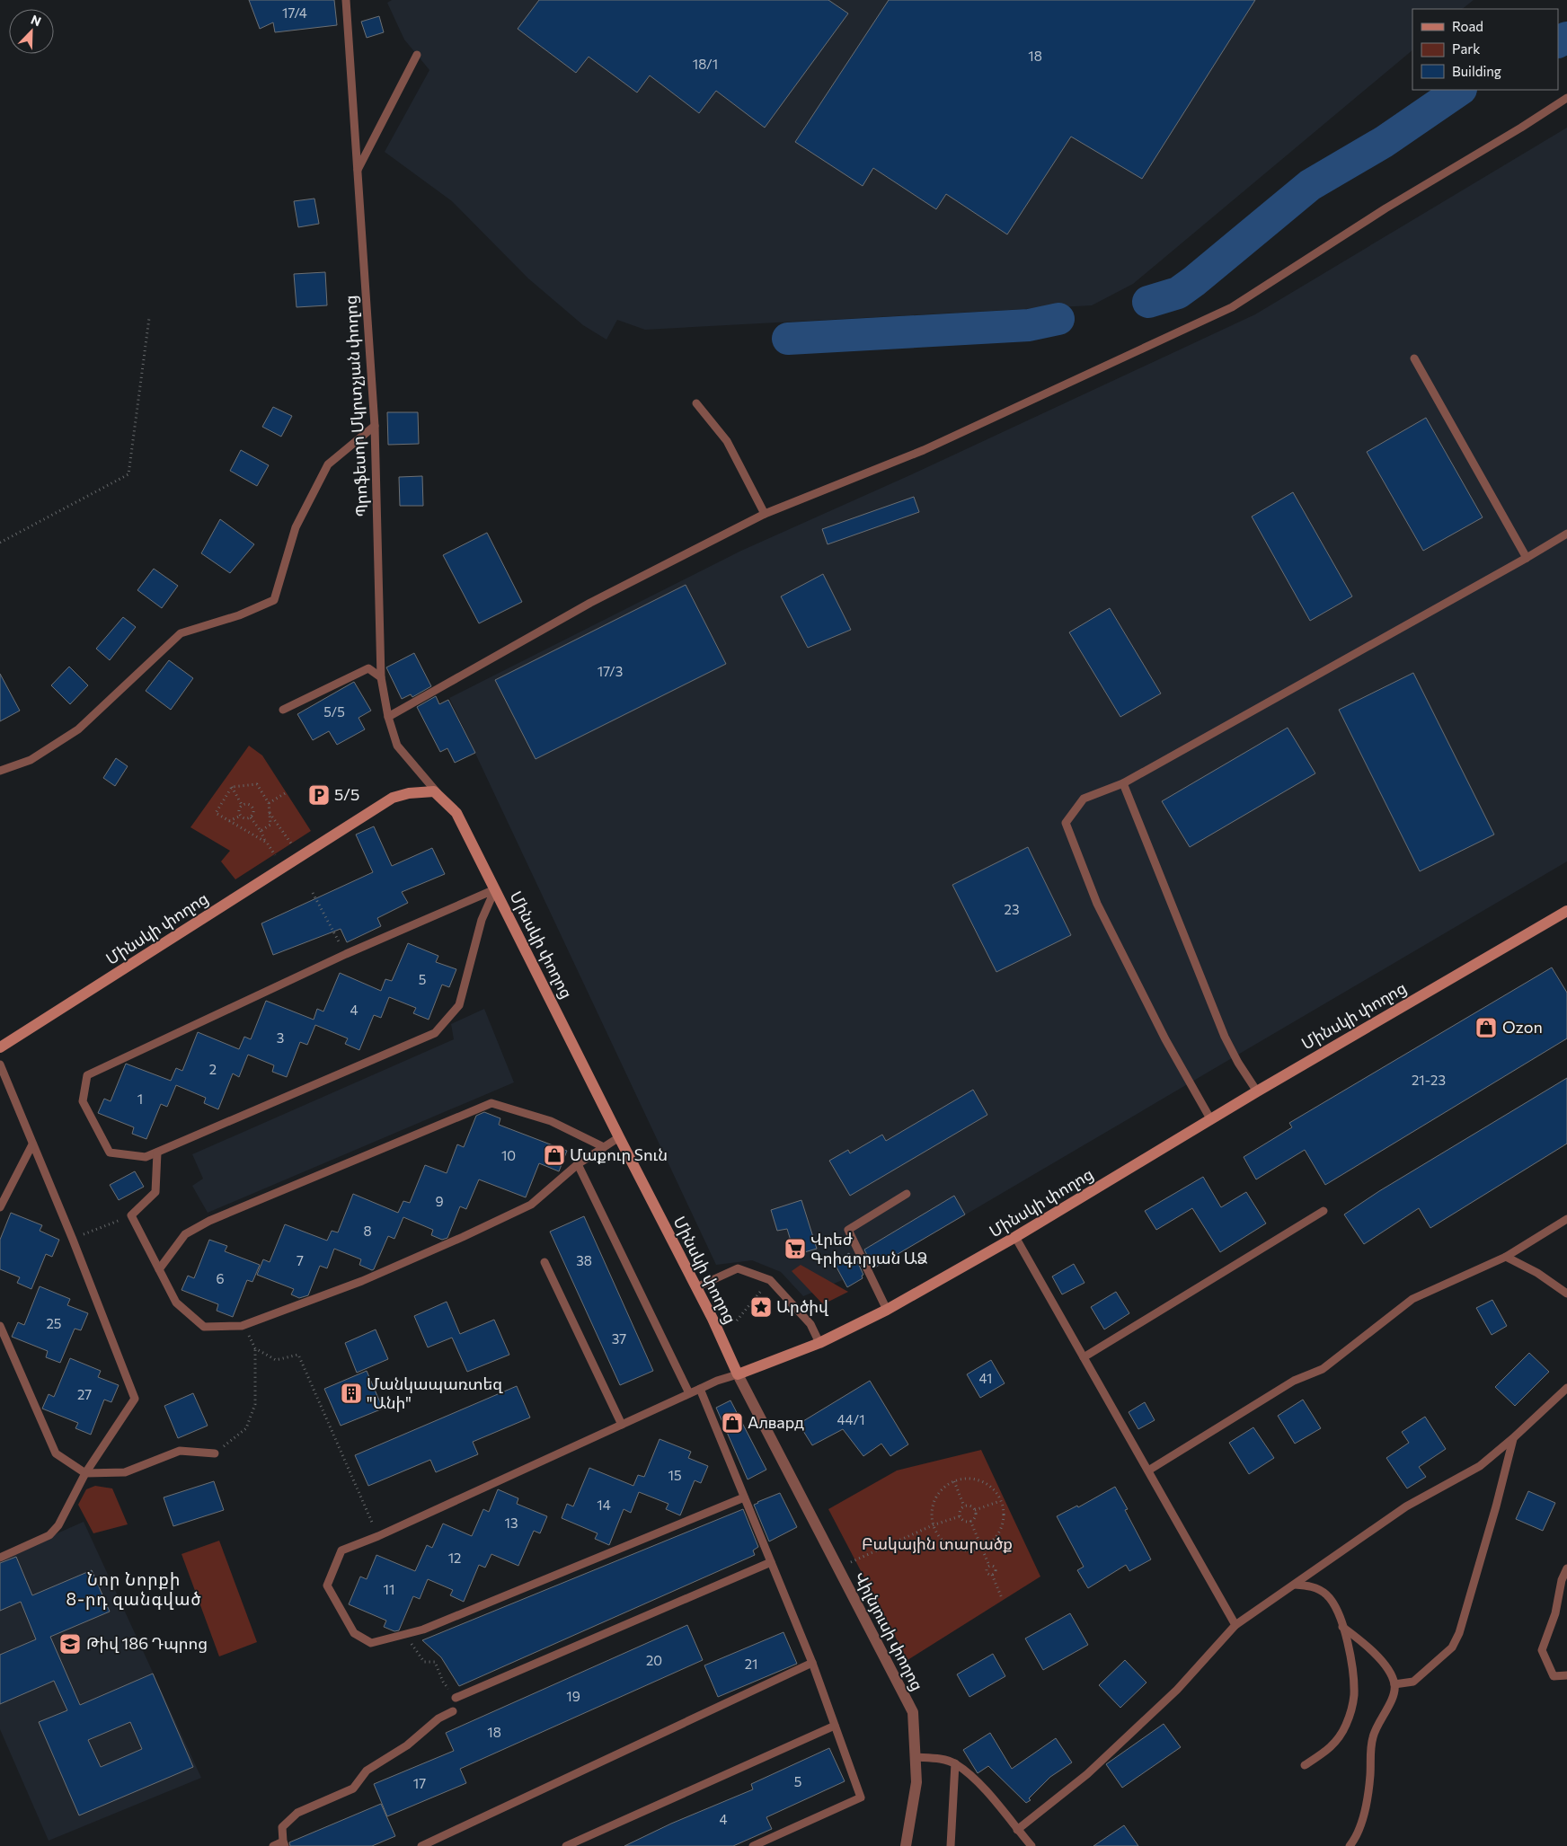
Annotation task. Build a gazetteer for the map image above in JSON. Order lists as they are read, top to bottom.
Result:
{
  "streets": {
    "main road": ["Մինսկի փողոց"],
    "street": ["Վիլնյուսի փողոց"],
    "lane": ["Պրոֆեսոր Մկրտչյան փողոց"]
  },
  "crossings": [
    ["Պրոֆեսոր Մկրտչյան փողոց", "Մինսկի փողոց"],
    ["Մինսկի փողոց", "Վիլնյուսի փողոց"]
  ],
  "districts": ["Նոր Նորքի 8-րդ զանգված"],
  "parks": ["Բակային տարածք"],
  "places": {
    "parking": ["5/5"],
    "shop": ["Ozon", "Մաքուր Տուն", "Алвард"],
    "supermarket": ["Վրեժ Գրիգորյան ԱՁ"],
    "place": ["Արծիվ"],
    "building": ["Մանկապառտեզ \"Անի\""],
    "school or university": ["Թիվ 186 Դպրոց"]
  },
  "house_numbers": [
    "17/4",
    "18",
    "18/1",
    "17/3",
    "5/5",
    "23",
    "5",
    "4",
    "3",
    "2",
    "21-23",
    "1",
    "10",
    "9",
    "8",
    "7",
    "38",
    "6",
    "25",
    "37",
    "41",
    "27",
    "44/1",
    "15",
    "14",
    "13",
    "12",
    "11",
    "20",
    "21",
    "19",
    "18",
    "5",
    "17",
    "4"
  ],
  "legend": ["Road", "Park", "Building"],
  "north": "top right"
}
